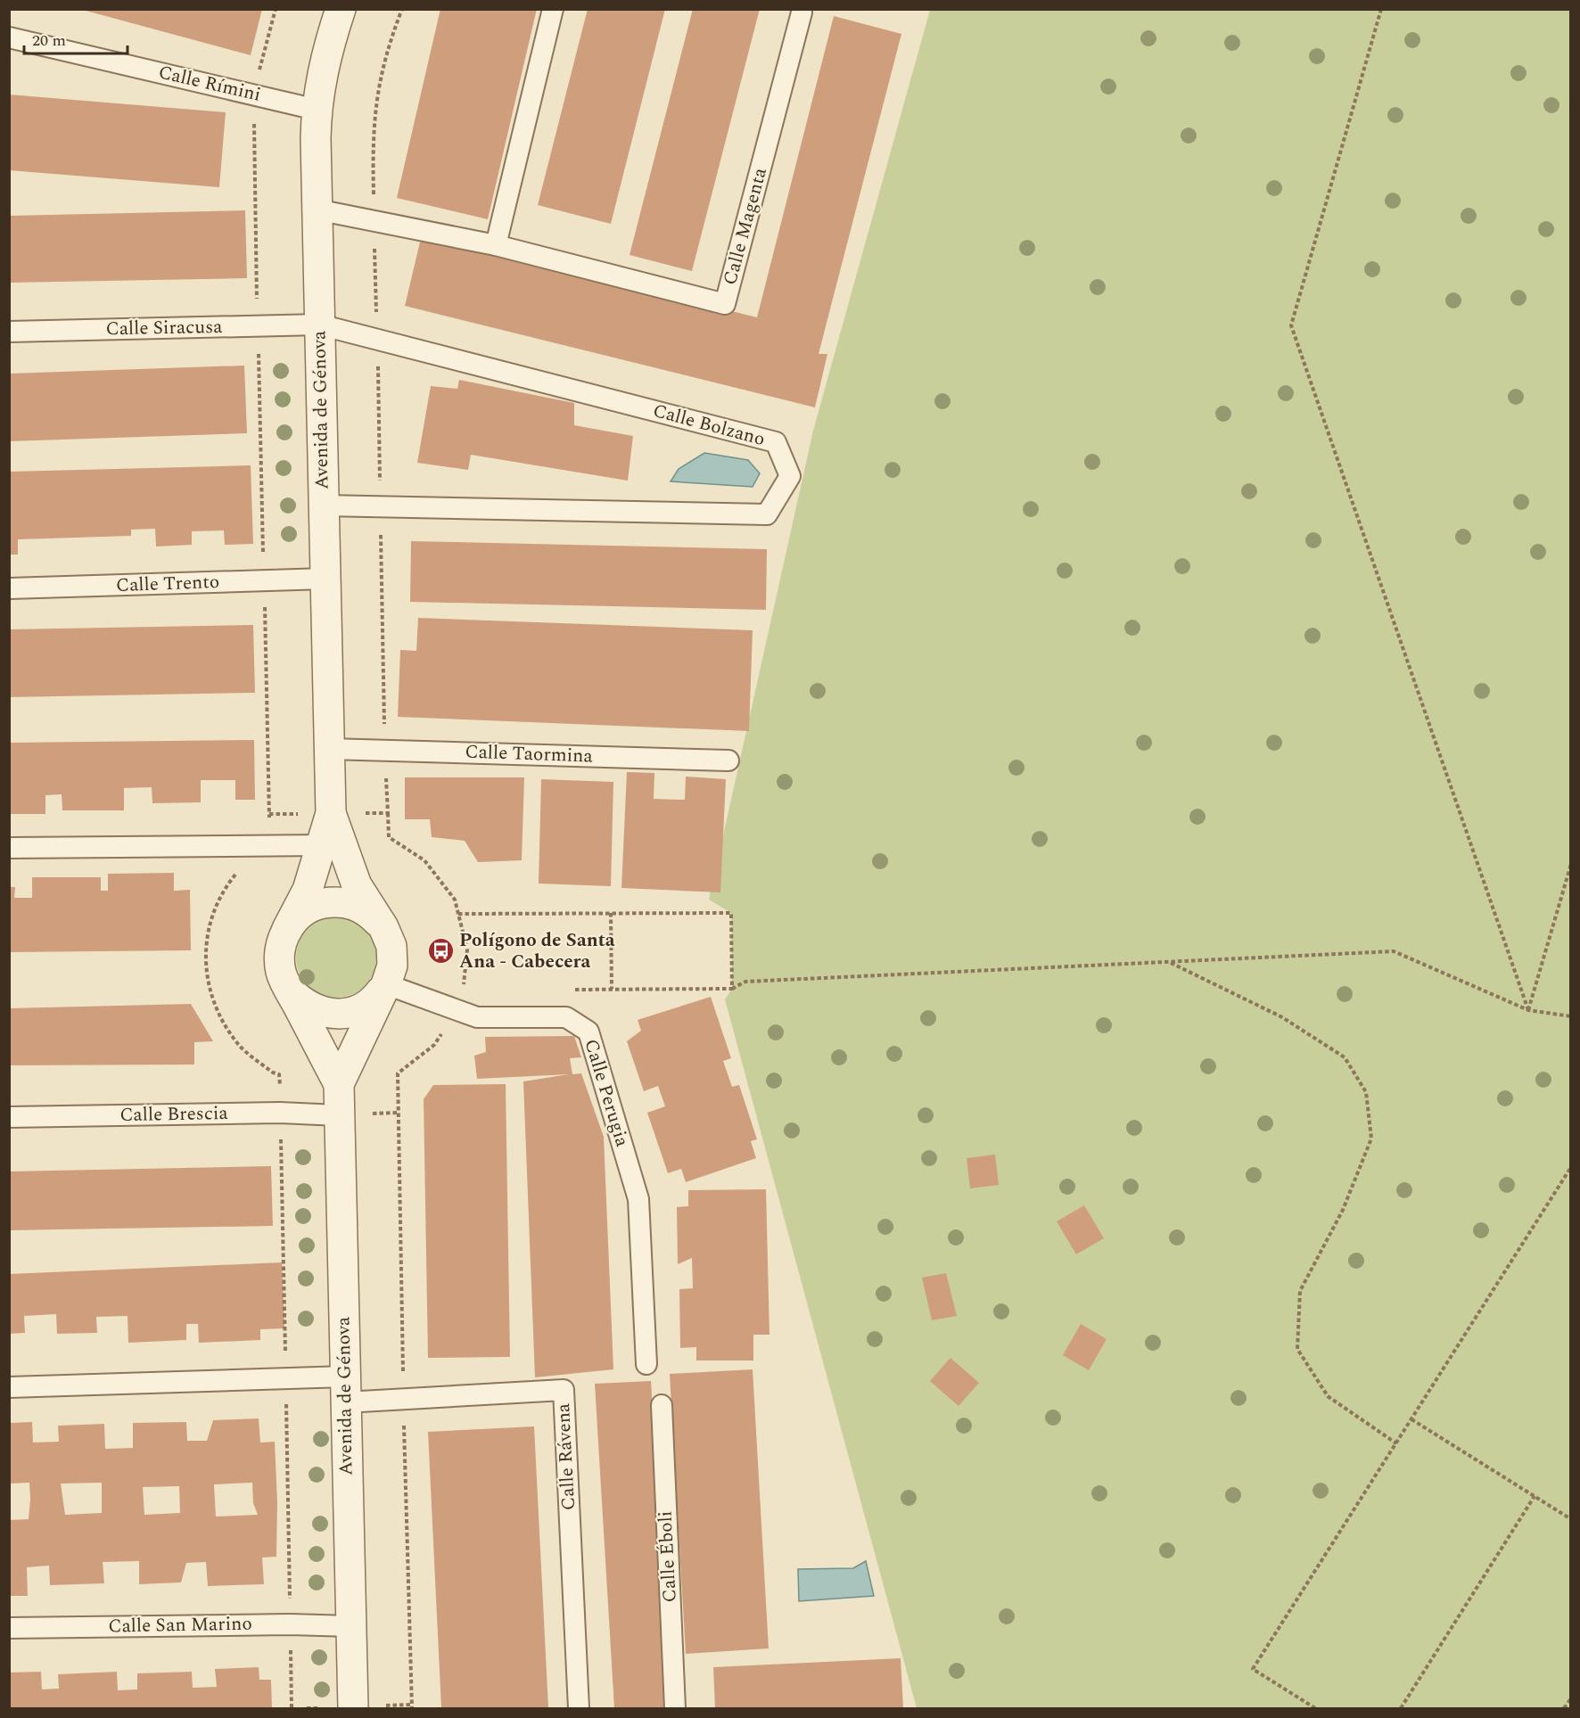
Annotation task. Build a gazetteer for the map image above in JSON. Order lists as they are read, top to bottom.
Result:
{
  "streets": {
    "street": ["Avenida de Génova"],
    "lane": [
      "Calle Rímini",
      "Calle Magenta",
      "Calle Siracusa",
      "Calle Bolzano",
      "Calle Trento",
      "Calle Taormina",
      "Calle Perugia",
      "Calle Brescia",
      "Calle Rávena",
      "Calle Éboli",
      "Calle San Marino"
    ]
  },
  "crossings": [
    ["Calle Rímini", "Avenida de Génova"],
    ["Calle Magenta", "Avenida de Génova"],
    ["Calle Siracusa", "Avenida de Génova"],
    ["Calle Siracusa", "Calle Bolzano"],
    ["Avenida de Génova", "Calle Bolzano"],
    ["Avenida de Génova", "Calle Trento"],
    ["Avenida de Génova", "Calle Taormina"],
    ["Avenida de Génova", "Calle Perugia"],
    ["Avenida de Génova", "Calle Brescia"],
    ["Avenida de Génova", "Calle Rávena"],
    ["Avenida de Génova", "Calle San Marino"]
  ],
  "places": {
    "bus stop": ["Polígono de Santa Ana - Cabecera"]
  },
  "scale_bar": "20 m"
}
